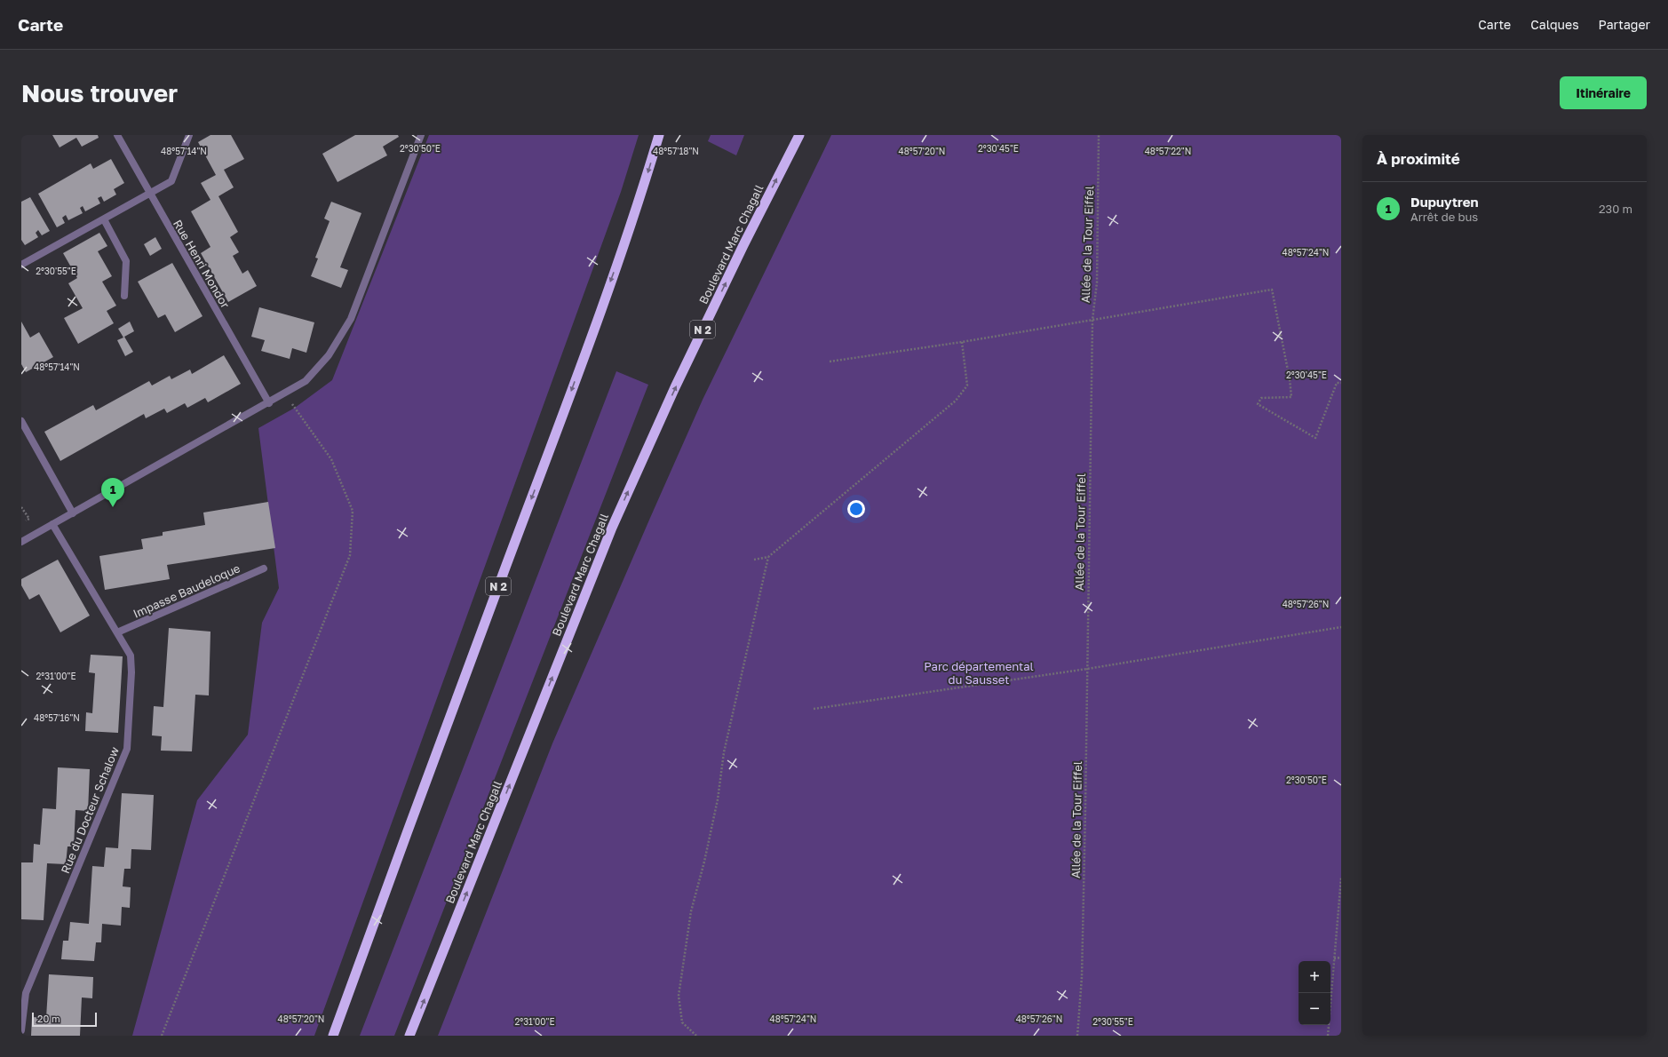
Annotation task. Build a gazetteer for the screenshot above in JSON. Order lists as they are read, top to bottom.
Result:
{
  "streets": {
    "highway": ["Boulevard Marc Chagall", "N 2"],
    "street": ["Rue Henri Mondor", "Impasse Baudeloque", "Rue du Docteur Schalow"],
    "path": ["Allée de la Tour Eiffel"]
  },
  "crossings": [
    ["Impasse Baudeloque", "Rue du Docteur Schalow"]
  ],
  "parks": ["Parc départemental du Sausset"],
  "scale_bar": "20 m",
  "page": {
    "header": "Carte",
    "nav": ["Carte", "Calques", "Partager"],
    "buttons": "Itinéraire",
    "title": "Nous trouver",
    "heading": "À proximité",
    "list": [
      {
        "mark": "1",
        "name": "Dupuytren",
        "note": "Arrêt de bus",
        "value": "230 m"
      }
    ],
    "pins": "1",
    "map_buttons": ["+", "−"],
    "scale": "20 m"
  },
  "coordinates": [
    "2°30'50\"E",
    "2°30'45\"E",
    "48°57'14\"N",
    "48°57'18\"N",
    "48°57'20\"N",
    "48°57'22\"N",
    "48°57'24\"N",
    "2°30'55\"E",
    "48°57'26\"N",
    "2°31'00\"E",
    "48°57'16\"N"
  ]
}
